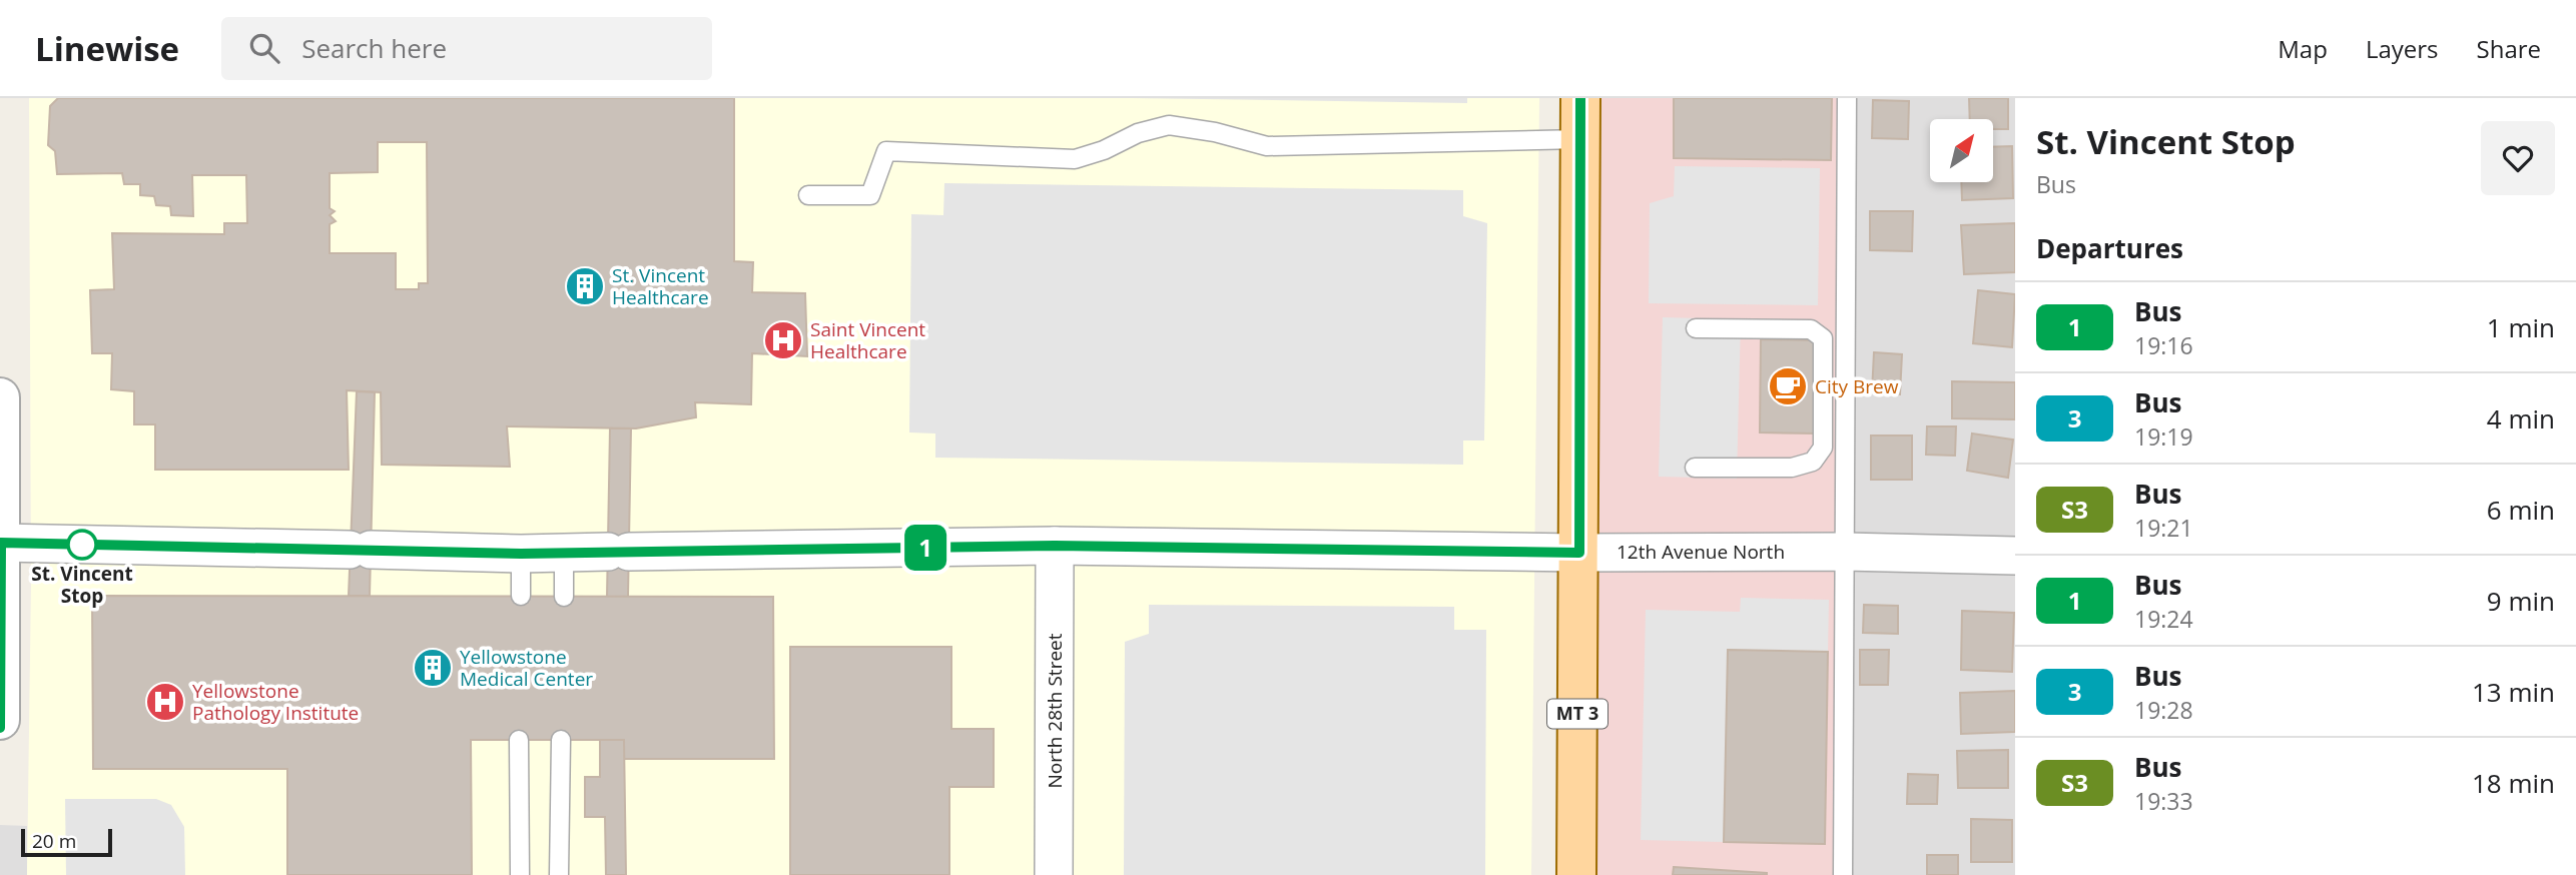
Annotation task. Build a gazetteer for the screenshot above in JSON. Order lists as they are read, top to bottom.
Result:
{
  "streets": {
    "main road": ["MT 3"],
    "street": ["12th Avenue North", "North 28th Street"]
  },
  "crossings": [
    ["12th Avenue North", "North 28th Street"],
    ["12th Avenue North", "MT 3"]
  ],
  "places": {
    "building": ["St. Vincent Healthcare", "Yellowstone Medical Center"],
    "hospital": ["Saint Vincent Healthcare", "Yellowstone Pathology Institute"],
    "cafe": ["City Brew"],
    "other": ["St. Vincent Stop"]
  },
  "lines": ["bus line 1"],
  "scale_bar": "20 m",
  "north": "top right",
  "page": {
    "header": "Linewise",
    "search": "Search here",
    "nav": ["Map", "Layers", "Share"],
    "on_map": "1",
    "heading": [
      ["St. Vincent Stop", "Bus"],
      "Departures"
    ],
    "list": [
      {
        "mark": "1",
        "name": "Bus",
        "note": "19:16",
        "value": "1 min"
      },
      {
        "mark": "3",
        "name": "Bus",
        "note": "19:19",
        "value": "4 min"
      },
      {
        "mark": "S3",
        "name": "Bus",
        "note": "19:21",
        "value": "6 min"
      },
      {
        "mark": "1",
        "name": "Bus",
        "note": "19:24",
        "value": "9 min"
      },
      {
        "mark": "3",
        "name": "Bus",
        "note": "19:28",
        "value": "13 min"
      },
      {
        "mark": "S3",
        "name": "Bus",
        "note": "19:33",
        "value": "18 min"
      }
    ],
    "scale": "20 m"
  }
}
